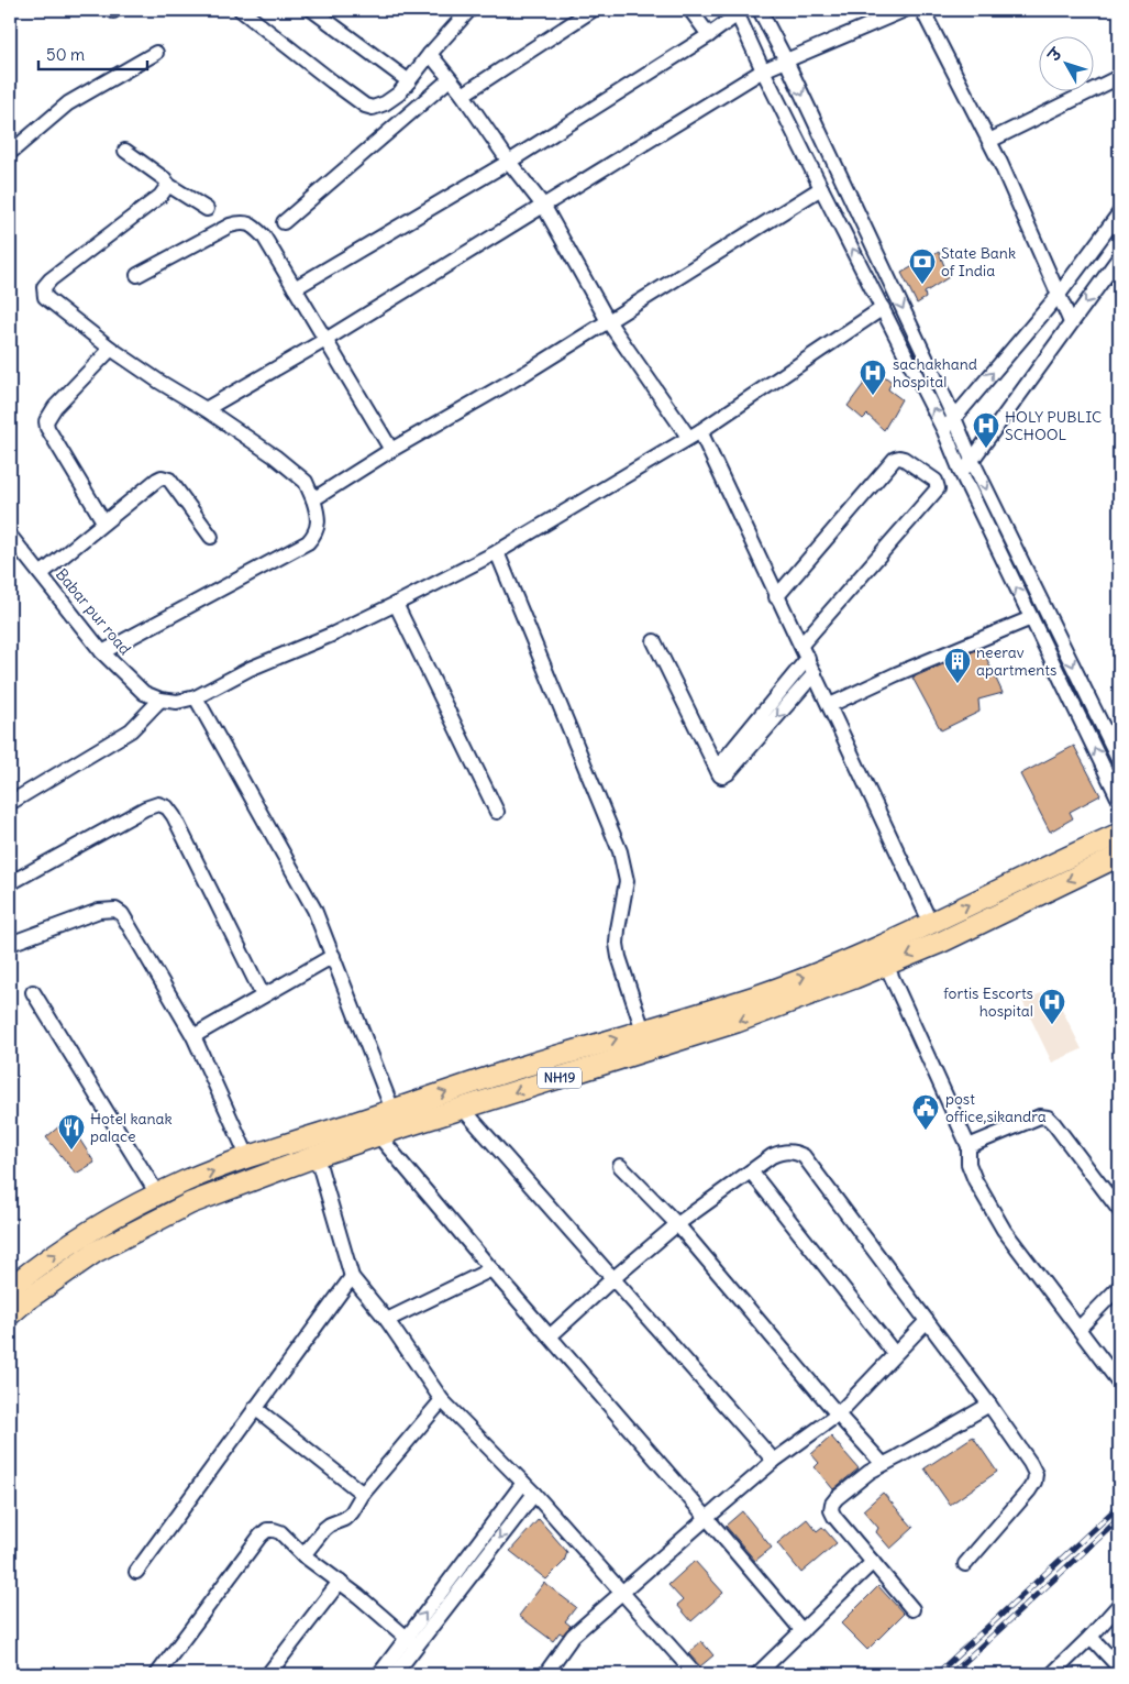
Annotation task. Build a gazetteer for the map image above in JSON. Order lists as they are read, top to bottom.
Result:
{
  "streets": {
    "highway": ["NH19"],
    "street": ["Babar pur road"]
  },
  "places": {
    "bank": ["State Bank of India"],
    "hospital": ["sachakhand hospital", "HOLY PUBLIC SCHOOL", "fortis Escorts hospital"],
    "building": ["neerav apartments"],
    "public building": ["post office,sikandra"],
    "restaurant": ["Hotel kanak palace"]
  },
  "scale_bar": "50 m",
  "north": "top left"
}
